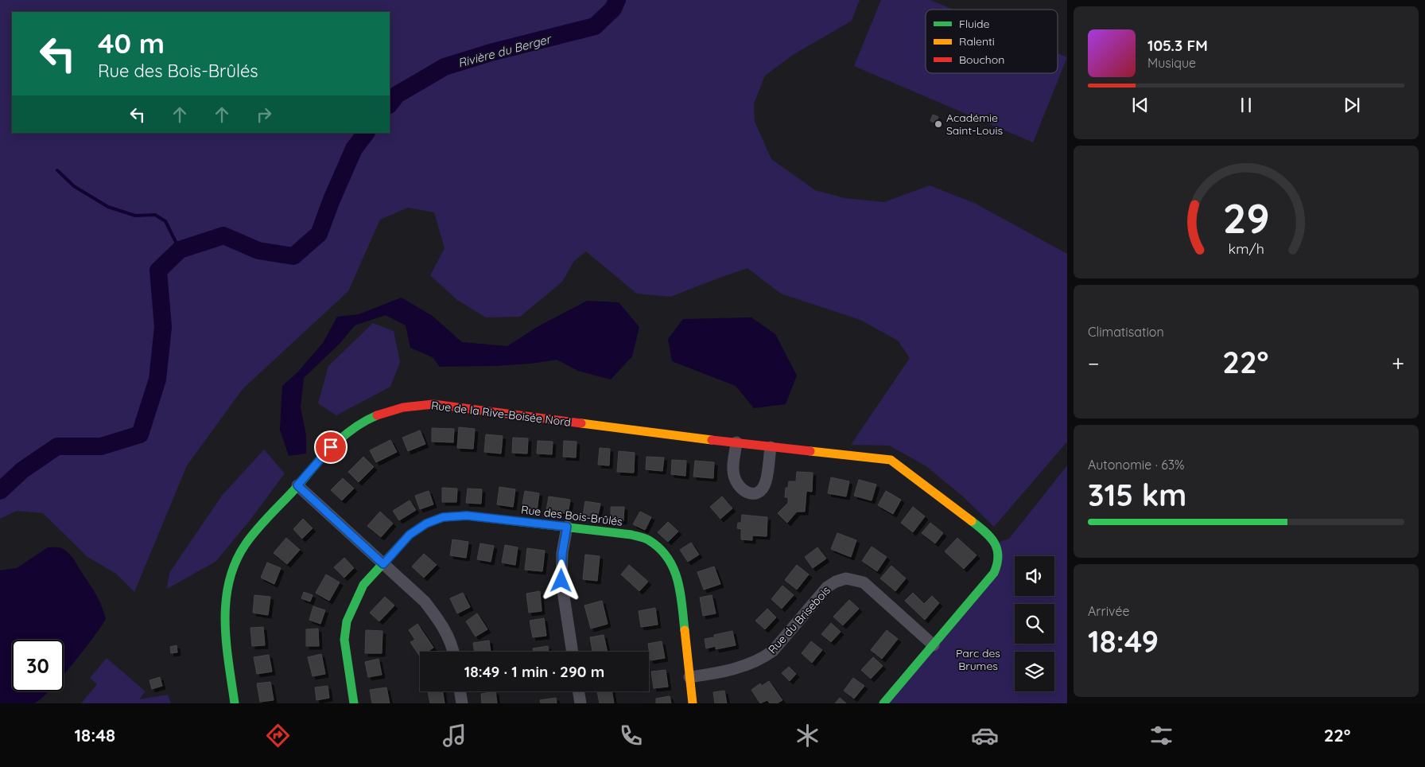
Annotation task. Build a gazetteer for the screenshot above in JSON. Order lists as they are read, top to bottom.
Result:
{
  "streets": {
    "street": ["Rue de la Rive-Boisée Nord", "Rue des Bois-Brûlés", "Rue du Brisebois"]
  },
  "crossings": [
    ["Rue de la Rive-Boisée Nord", "Rue du Brisebois"],
    ["Rue des Bois-Brûlés", "Rue du Brisebois"]
  ],
  "water": ["Rivière du Berger"],
  "parks": ["Parc des Brumes"],
  "places": ["Académie Saint-Louis"],
  "legend": ["Fluide", "Ralenti", "Bouchon"],
  "page": {
    "turn": ["40 m", "Rue des Bois-Brûlés"],
    "song": ["105.3 FM", "Musique"],
    "tile": [
      "Climatisation",
      ["Autonomie · 63%", "315 km"],
      ["Arrivée", "18:49"]
    ],
    "heat": ["−", "22°", "+"],
    "limit": "30",
    "trip": "18:49 · 1 min · 290 m",
    "tabs": ["18:48", "22°"],
    "gauge": ["29", "km/h"]
  }
}
